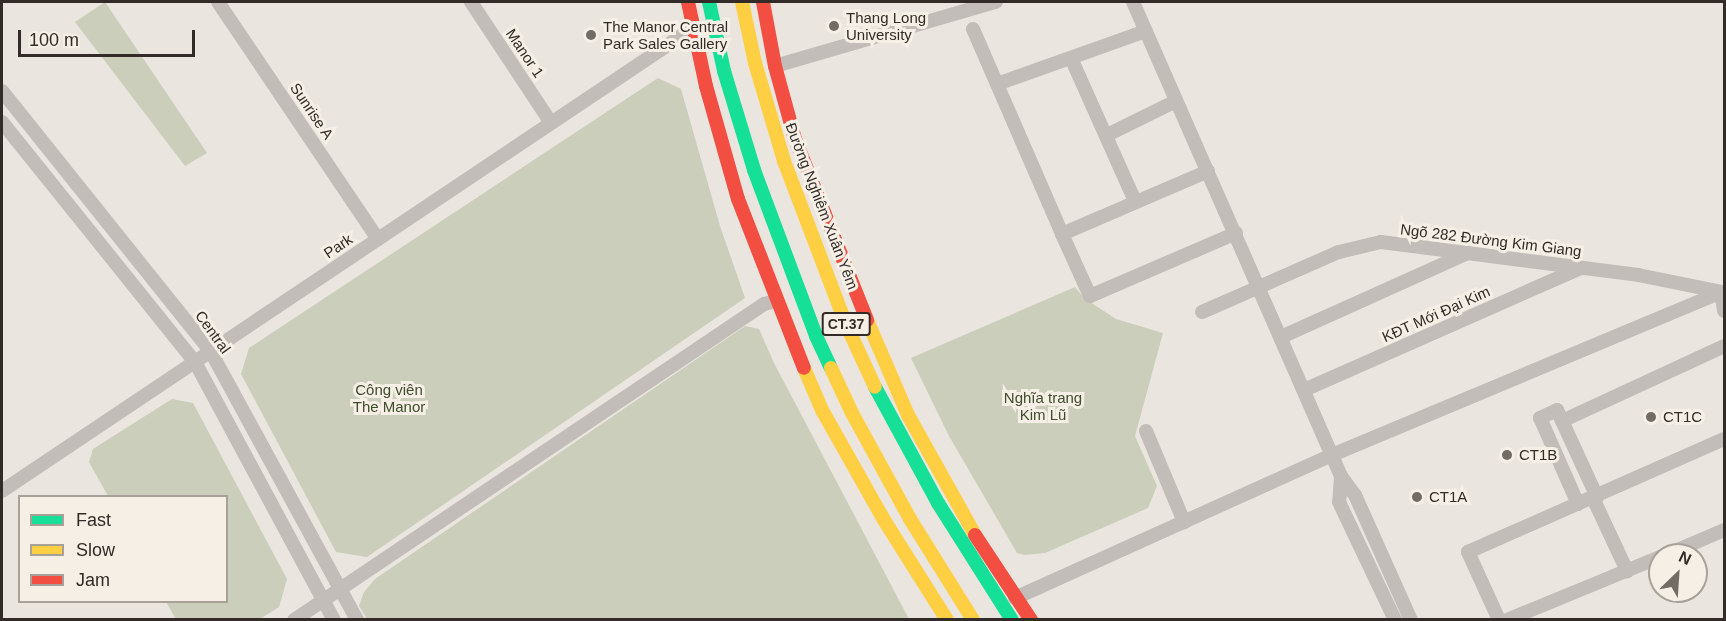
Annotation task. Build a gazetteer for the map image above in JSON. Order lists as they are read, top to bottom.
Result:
{
  "streets": {
    "main road": ["Đường Nghiêm Xuân Yêm", "CT.37"],
    "street": [
      "Manor 1",
      "Sunrise A",
      "Ngõ 282 Đường Kim Giang",
      "Park",
      "KĐT Mới Đại Kim",
      "Central"
    ]
  },
  "crossings": [
    ["Manor 1", "Park"],
    ["Sunrise A", "Park"],
    ["Ngõ 282 Đường Kim Giang", "KĐT Mới Đại Kim"],
    ["Park", "Central"]
  ],
  "parks": ["Công viên The Manor", "Nghĩa trang Kim Lũ"],
  "places": [
    "Thang Long University",
    "The Manor Central Park Sales Gallery",
    "CT1C",
    "CT1B",
    "CT1A"
  ],
  "legend": ["Fast", "Slow", "Jam"],
  "scale_bar": "100 m",
  "north": "top right"
}
